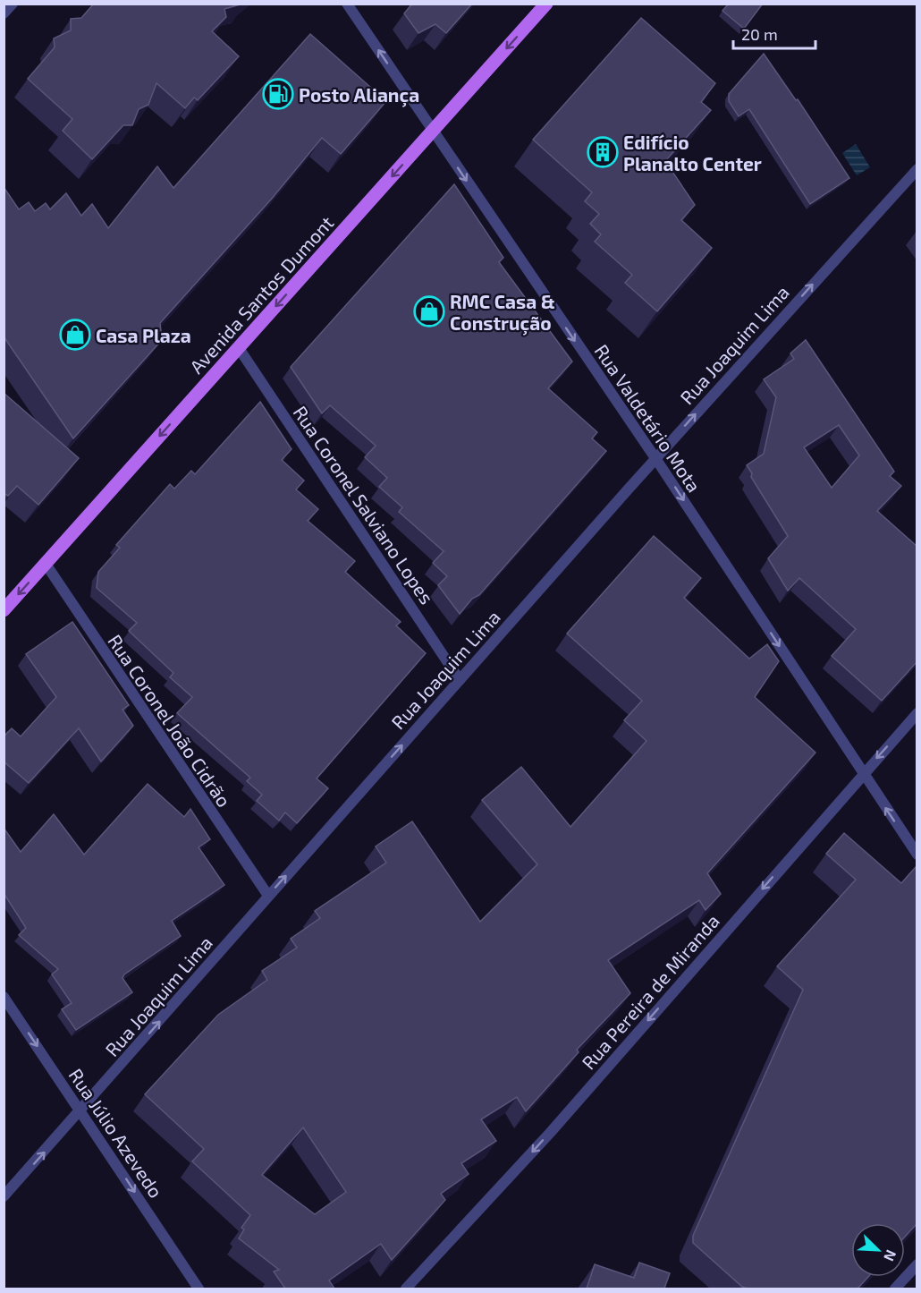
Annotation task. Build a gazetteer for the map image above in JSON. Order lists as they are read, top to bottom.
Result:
{
  "streets": {
    "main road": ["Avenida Santos Dumont"],
    "street": [
      "Rua Joaquim Lima",
      "Rua Valdetário Mota",
      "Rua Coronel Salviano Lopes",
      "Rua Coronel João Cidrão",
      "Rua Pereira de Miranda",
      "Rua Júlio Azevedo"
    ]
  },
  "crossings": [
    ["Avenida Santos Dumont", "Rua Valdetário Mota"],
    ["Avenida Santos Dumont", "Rua Coronel Salviano Lopes"],
    ["Avenida Santos Dumont", "Rua Coronel João Cidrão"],
    ["Rua Joaquim Lima", "Rua Valdetário Mota"],
    ["Rua Joaquim Lima", "Rua Coronel Salviano Lopes"],
    ["Rua Joaquim Lima", "Rua Coronel João Cidrão"],
    ["Rua Joaquim Lima", "Rua Júlio Azevedo"],
    ["Rua Valdetário Mota", "Rua Pereira de Miranda"]
  ],
  "one_way": [
    "Avenida Santos Dumont",
    "Rua Joaquim Lima",
    "Rua Pereira de Miranda",
    "Rua Júlio Azevedo"
  ],
  "places": {
    "fuel station": ["Posto Aliança"],
    "building": ["Edifício Planalto Center"],
    "shop": ["RMC Casa & Construção", "Casa Plaza"]
  },
  "scale_bar": "20 m",
  "north": "bottom right"
}
